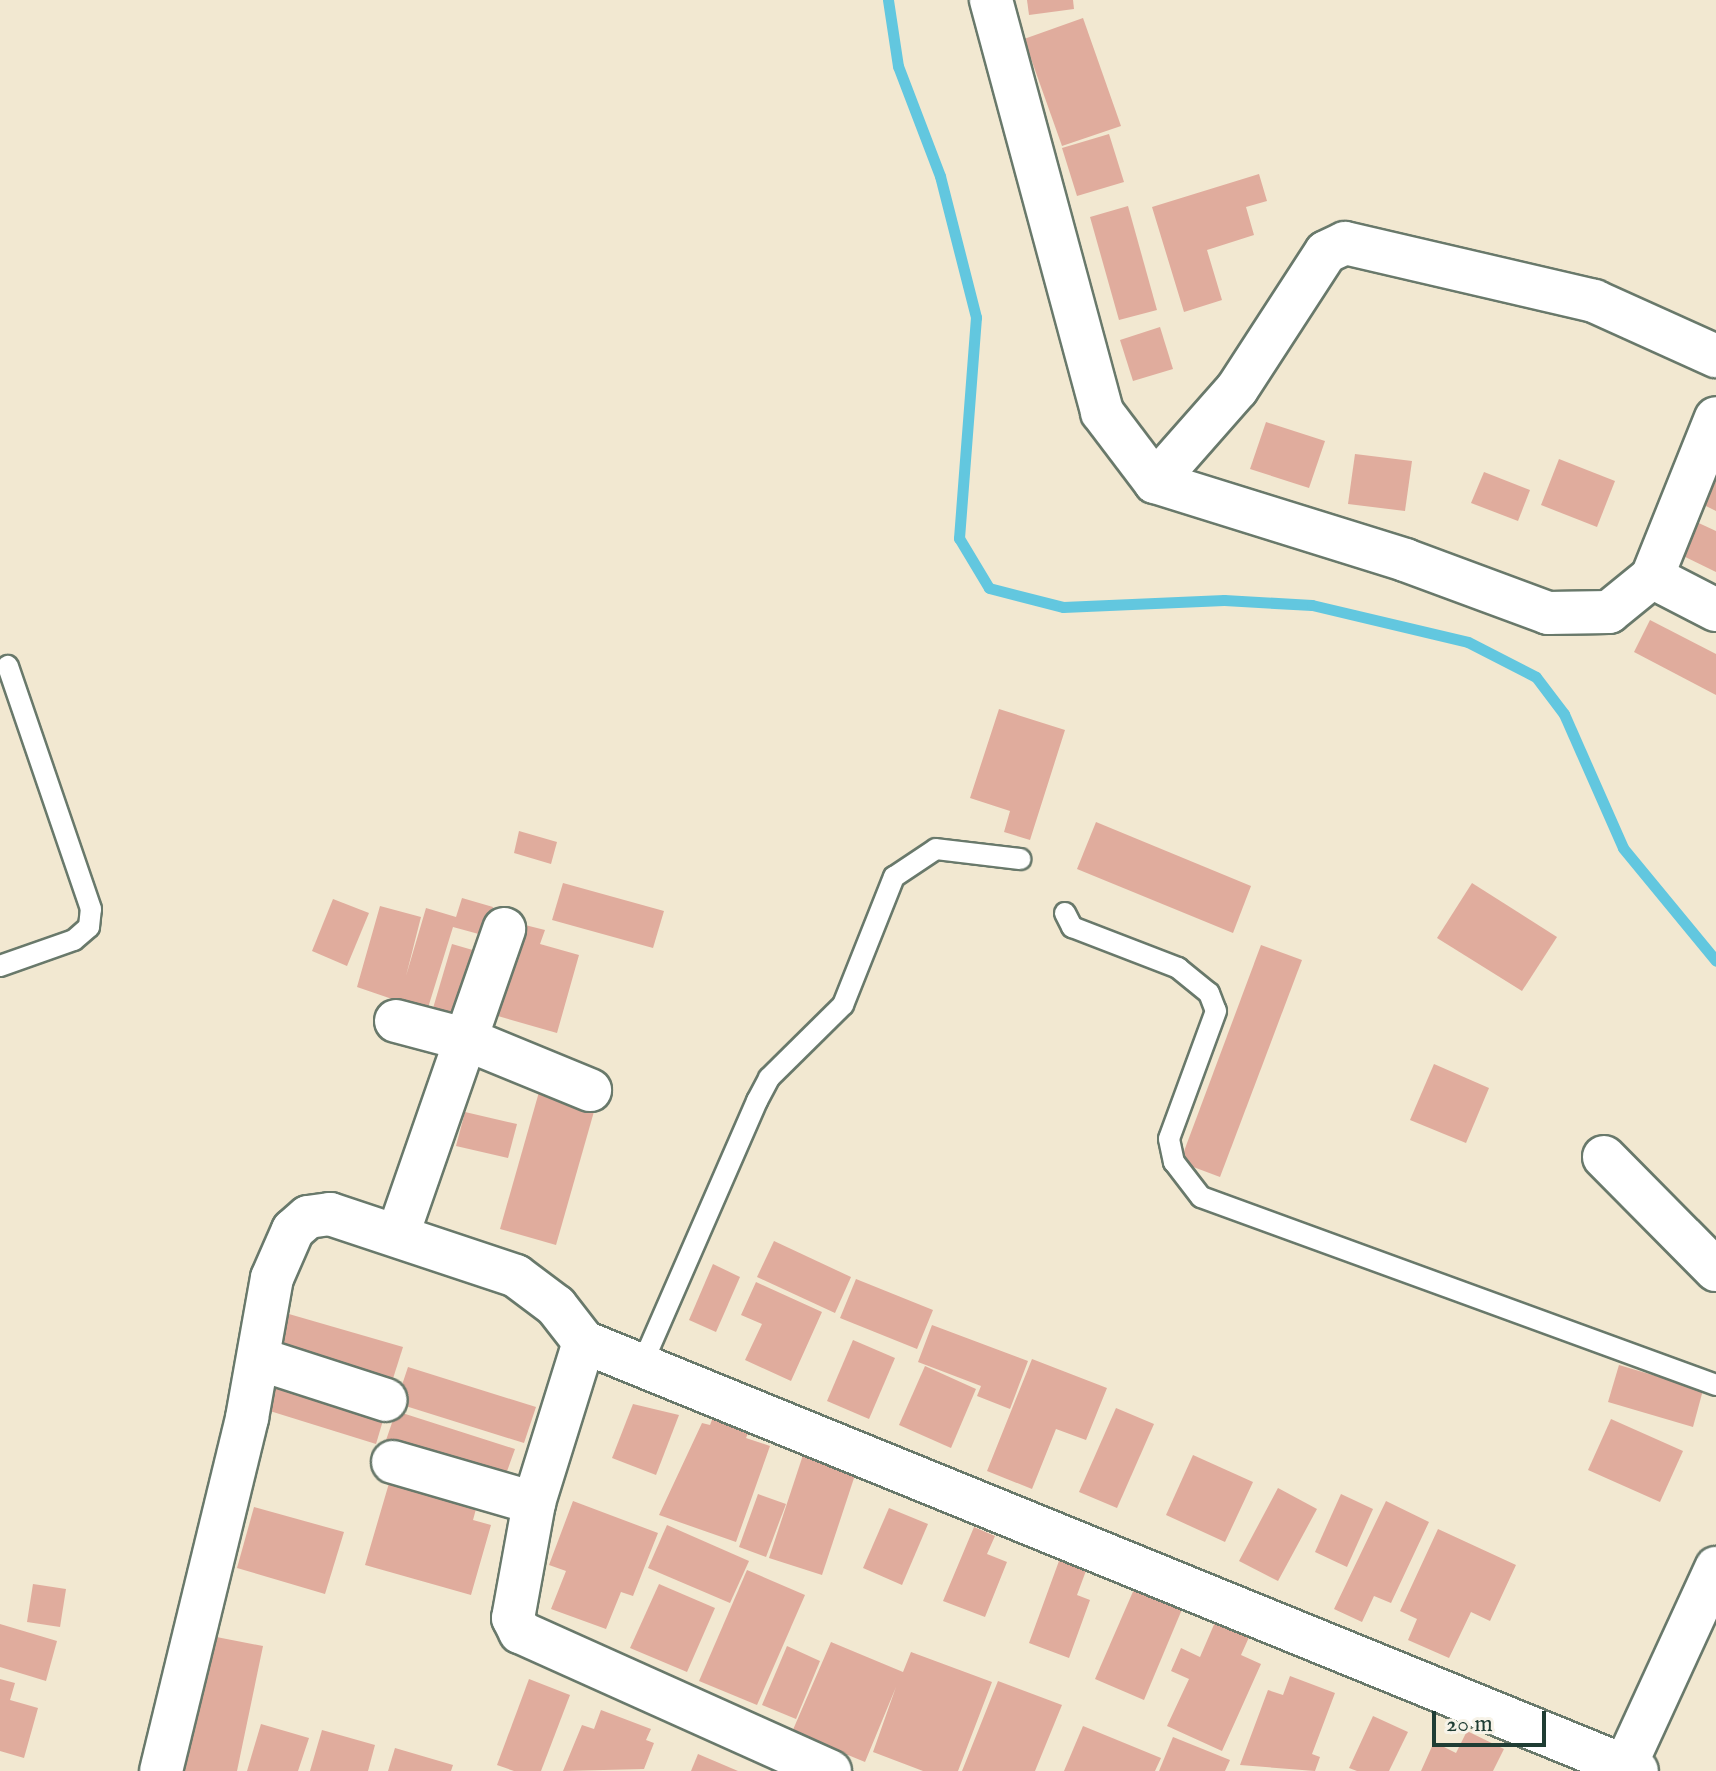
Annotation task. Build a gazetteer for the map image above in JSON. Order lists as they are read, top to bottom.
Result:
{
  "scale_bar": "20 m"
}
